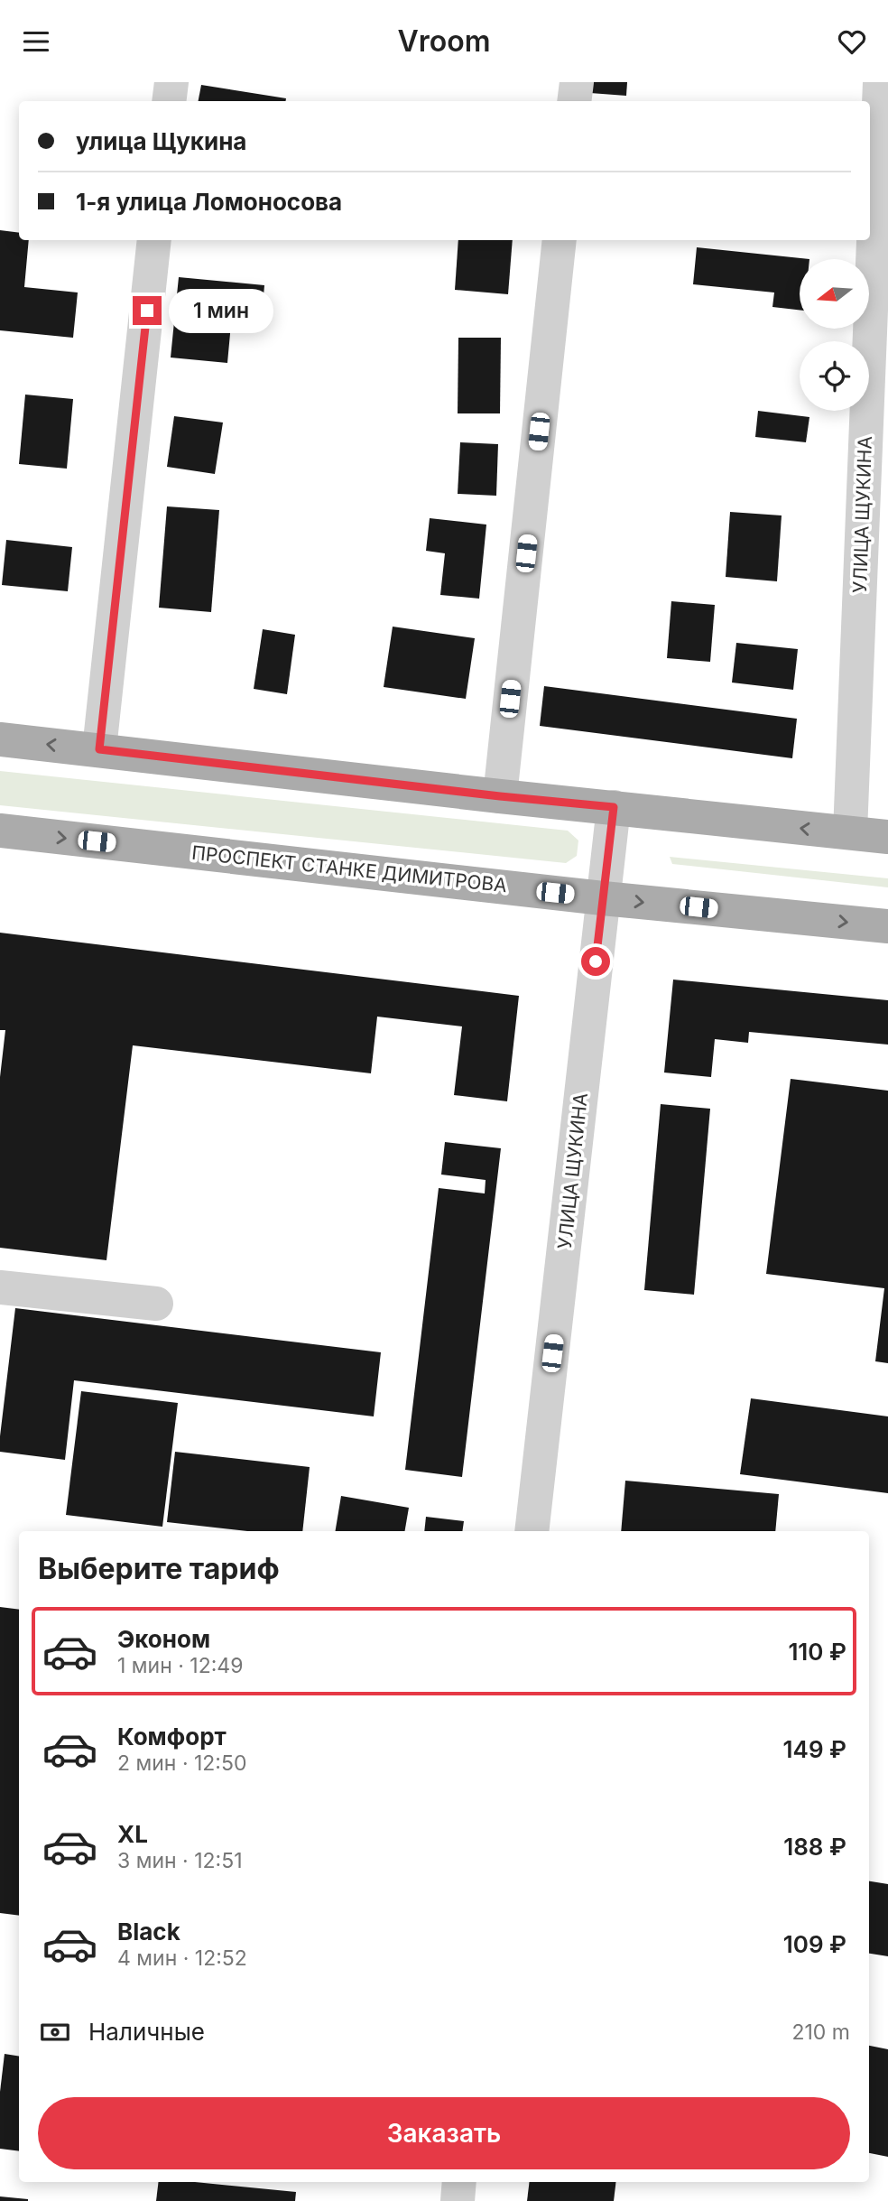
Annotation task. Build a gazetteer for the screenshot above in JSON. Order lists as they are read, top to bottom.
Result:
{
  "streets": {
    "main road": ["ПРОСПЕКТ СТАНКЕ ДИМИТРОВА"],
    "street": ["УЛИЦА ЩУКИНА"]
  },
  "crossings": [
    ["УЛИЦА ЩУКИНА", "ПРОСПЕКТ СТАНКЕ ДИМИТРОВА"]
  ],
  "north": "left",
  "page": {
    "header": "Vroom",
    "banner": ["улица Щукина", "1-я улица Ломоносова"],
    "bubble": "1 мин",
    "heading": "Выберите тариф",
    "list": [
      {
        "name": "Эконом",
        "note": "1 мин · 12:49",
        "value": "110 ₽"
      },
      {
        "name": "Комфорт",
        "note": "2 мин · 12:50",
        "value": "149 ₽"
      },
      {
        "name": "XL",
        "note": "3 мин · 12:51",
        "value": "188 ₽"
      },
      {
        "name": "Black",
        "note": "4 мин · 12:52",
        "value": "109 ₽"
      }
    ],
    "pay": ["Наличные", "210 m"],
    "buttons": "Заказать"
  }
}
